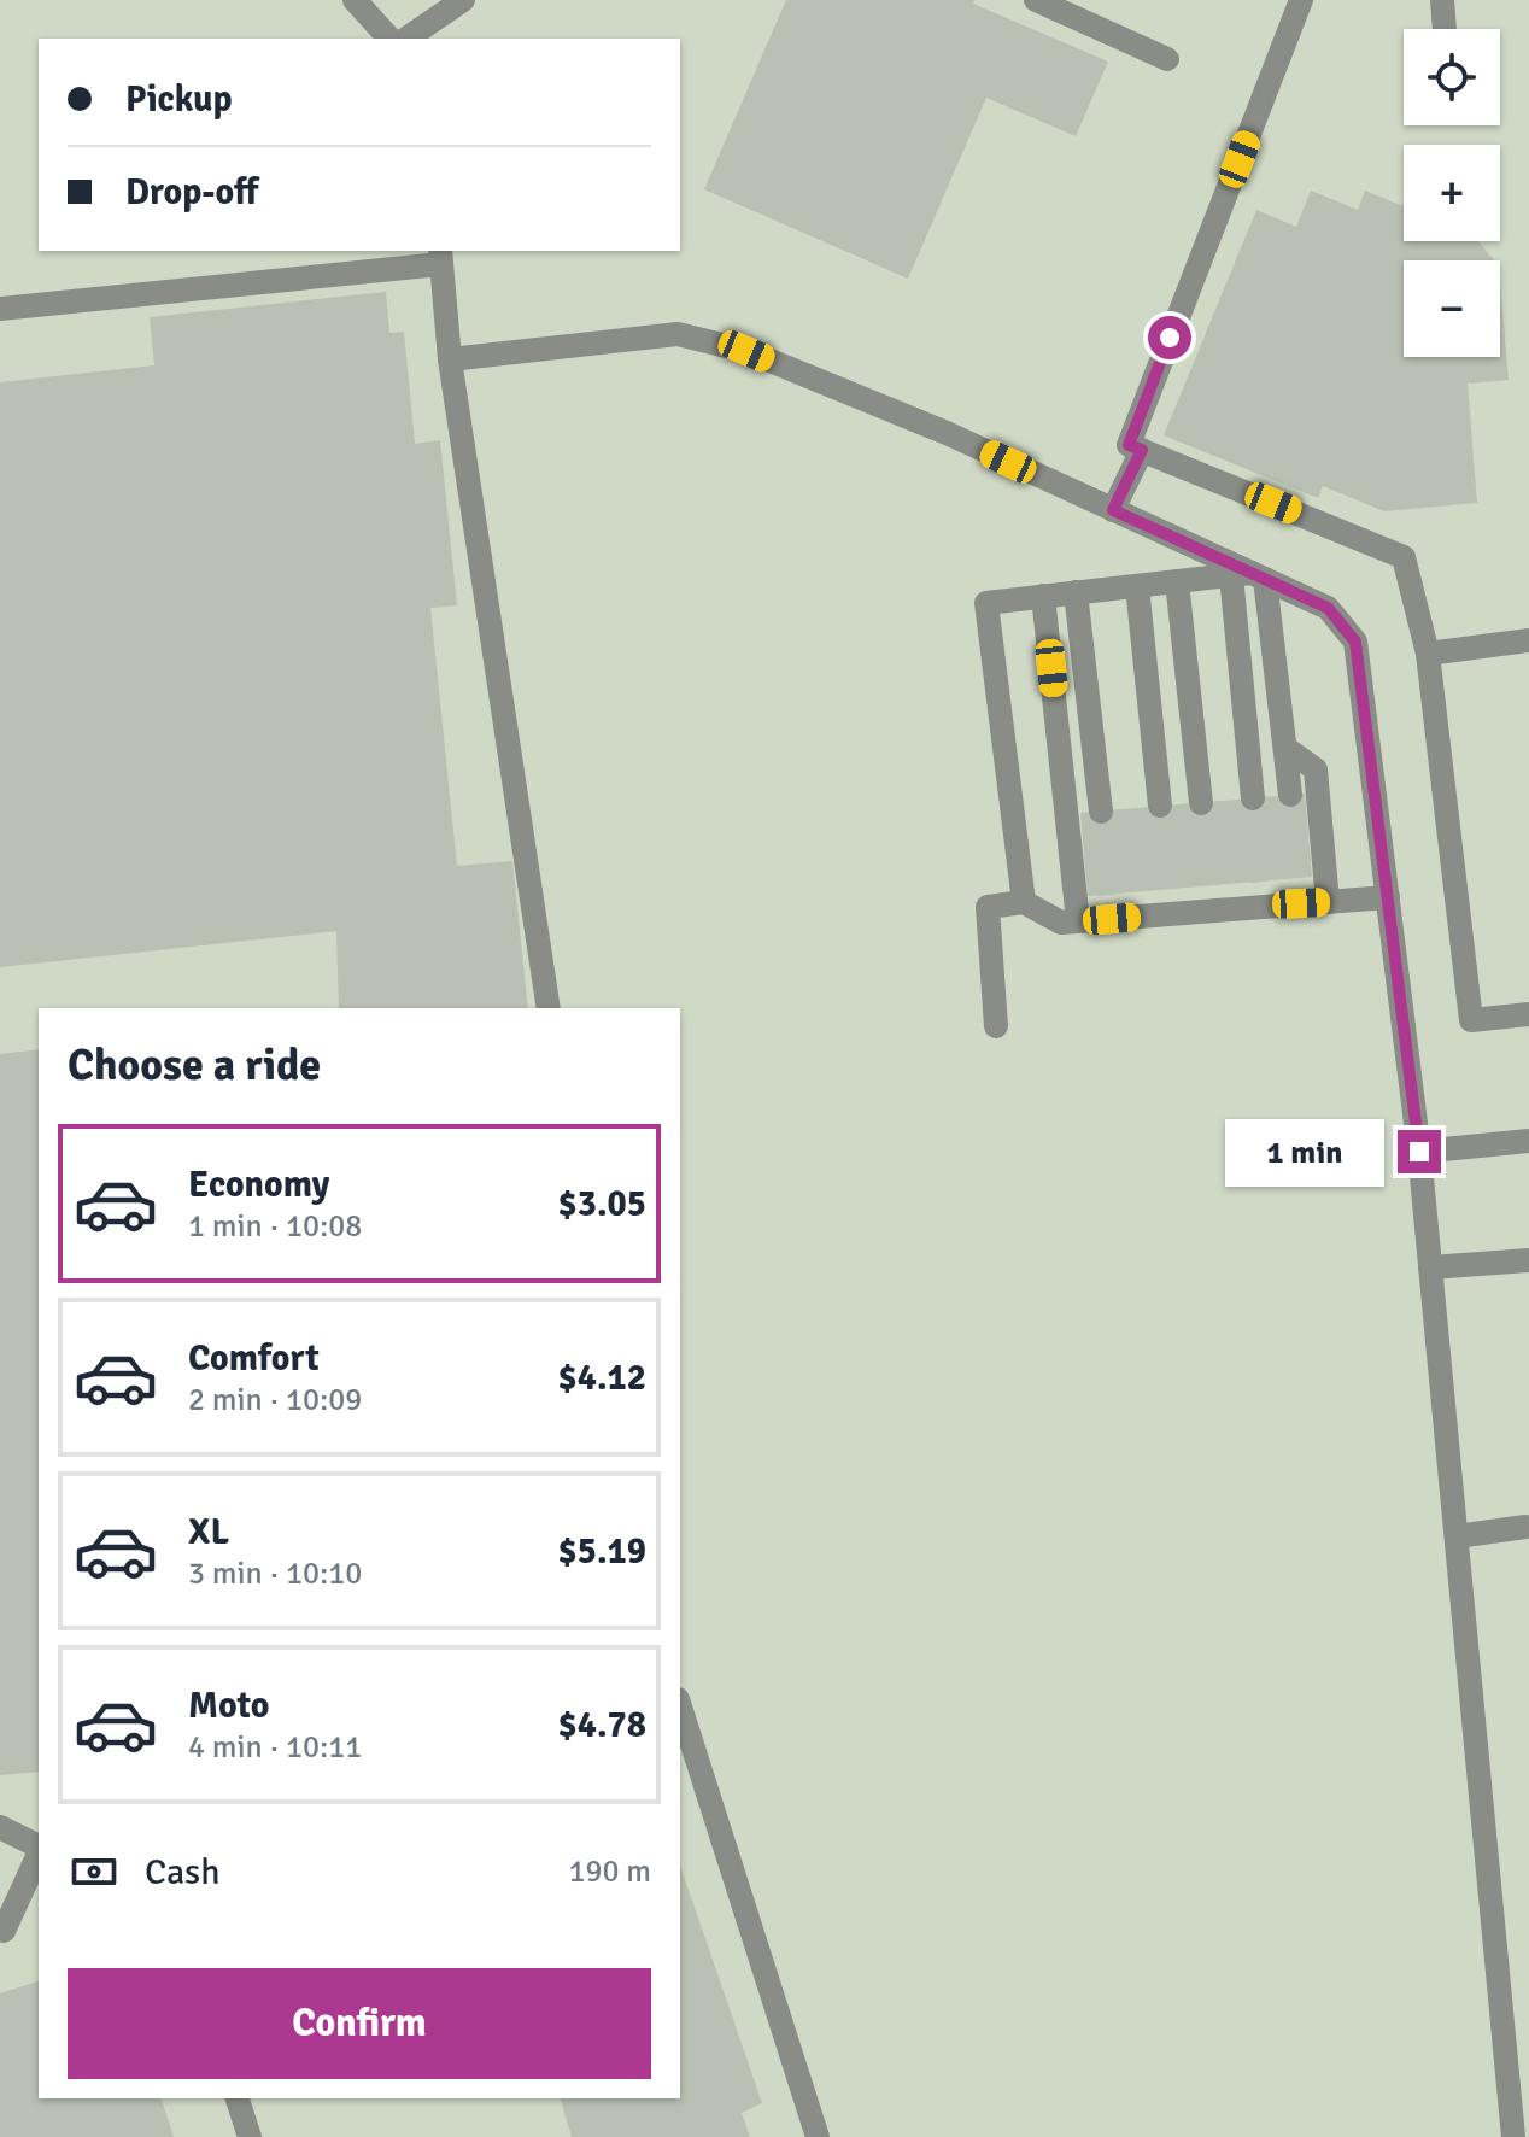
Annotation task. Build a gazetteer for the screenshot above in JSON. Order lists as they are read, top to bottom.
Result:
{
  "page": {
    "map_buttons": ["+", "−"],
    "banner": ["Pickup", "Drop-off"],
    "heading": "Choose a ride",
    "bubble": "1 min",
    "list": [
      {
        "name": "Economy",
        "note": "1 min · 10:08",
        "value": "$3.05"
      },
      {
        "name": "Comfort",
        "note": "2 min · 10:09",
        "value": "$4.12"
      },
      {
        "name": "XL",
        "note": "3 min · 10:10",
        "value": "$5.19"
      },
      {
        "name": "Moto",
        "note": "4 min · 10:11",
        "value": "$4.78"
      }
    ],
    "pay": ["Cash", "190 m"],
    "buttons": "Confirm"
  }
}
